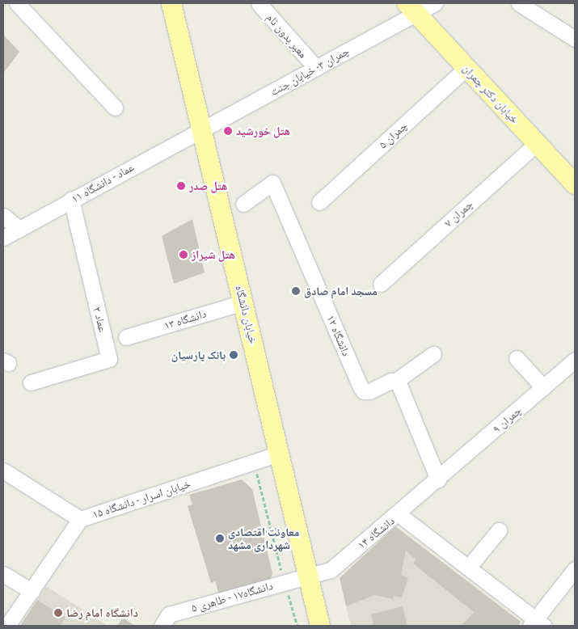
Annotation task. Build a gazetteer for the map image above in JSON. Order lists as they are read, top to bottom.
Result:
{
  "streets": {
    "main road": ["خیابان دکتر چمران", "خیابان دانشگاه"],
    "street": [
      "معبر بدون نام",
      "چمران ۳- خیابان جنت",
      "چمران ۵",
      "عماد - دانشگاه ۱۱",
      "چمران ۷",
      "عماد ۲",
      "دانشگاه ۱۳",
      "دانشگاه ۱۲",
      "چمران ۹",
      "خیابان اسرار - دانشگاه ۱۵",
      "دانشگاه ۱۴",
      "دانشگاه۱۷ - طاهری ۵"
    ]
  },
  "crossings": [
    ["معبر بدون نام", "چمران ۳- خیابان جنت"],
    ["چمران ۳- خیابان جنت", "خیابان دکتر چمران"],
    ["چمران ۳- خیابان جنت", "عماد - دانشگاه ۱۱"],
    ["چمران ۳- خیابان جنت", "خیابان دانشگاه"],
    ["خیابان دکتر چمران", "چمران ۵"],
    ["خیابان دکتر چمران", "چمران ۷"],
    ["عماد - دانشگاه ۱۱", "خیابان دانشگاه"],
    ["عماد - دانشگاه ۱۱", "عماد ۲"],
    ["خیابان دانشگاه", "دانشگاه ۱۳"],
    ["خیابان دانشگاه", "خیابان اسرار - دانشگاه ۱۵"],
    ["خیابان دانشگاه", "دانشگاه ۱۴"],
    ["خیابان دانشگاه", "دانشگاه۱۷ - طاهری ۵"],
    ["چمران ۹", "دانشگاه ۱۴"],
    ["دانشگاه ۱۴", "دانشگاه۱۷ - طاهری ۵"]
  ],
  "places": [
    "هتل خورشید",
    "هتل صدر",
    "هتل شیراز",
    "مسجد امام صادق",
    "بانک پارسیان",
    "معاونت اقتصادی شهرداری مشهد",
    "دانشگاه امام رضا"
  ]
}
